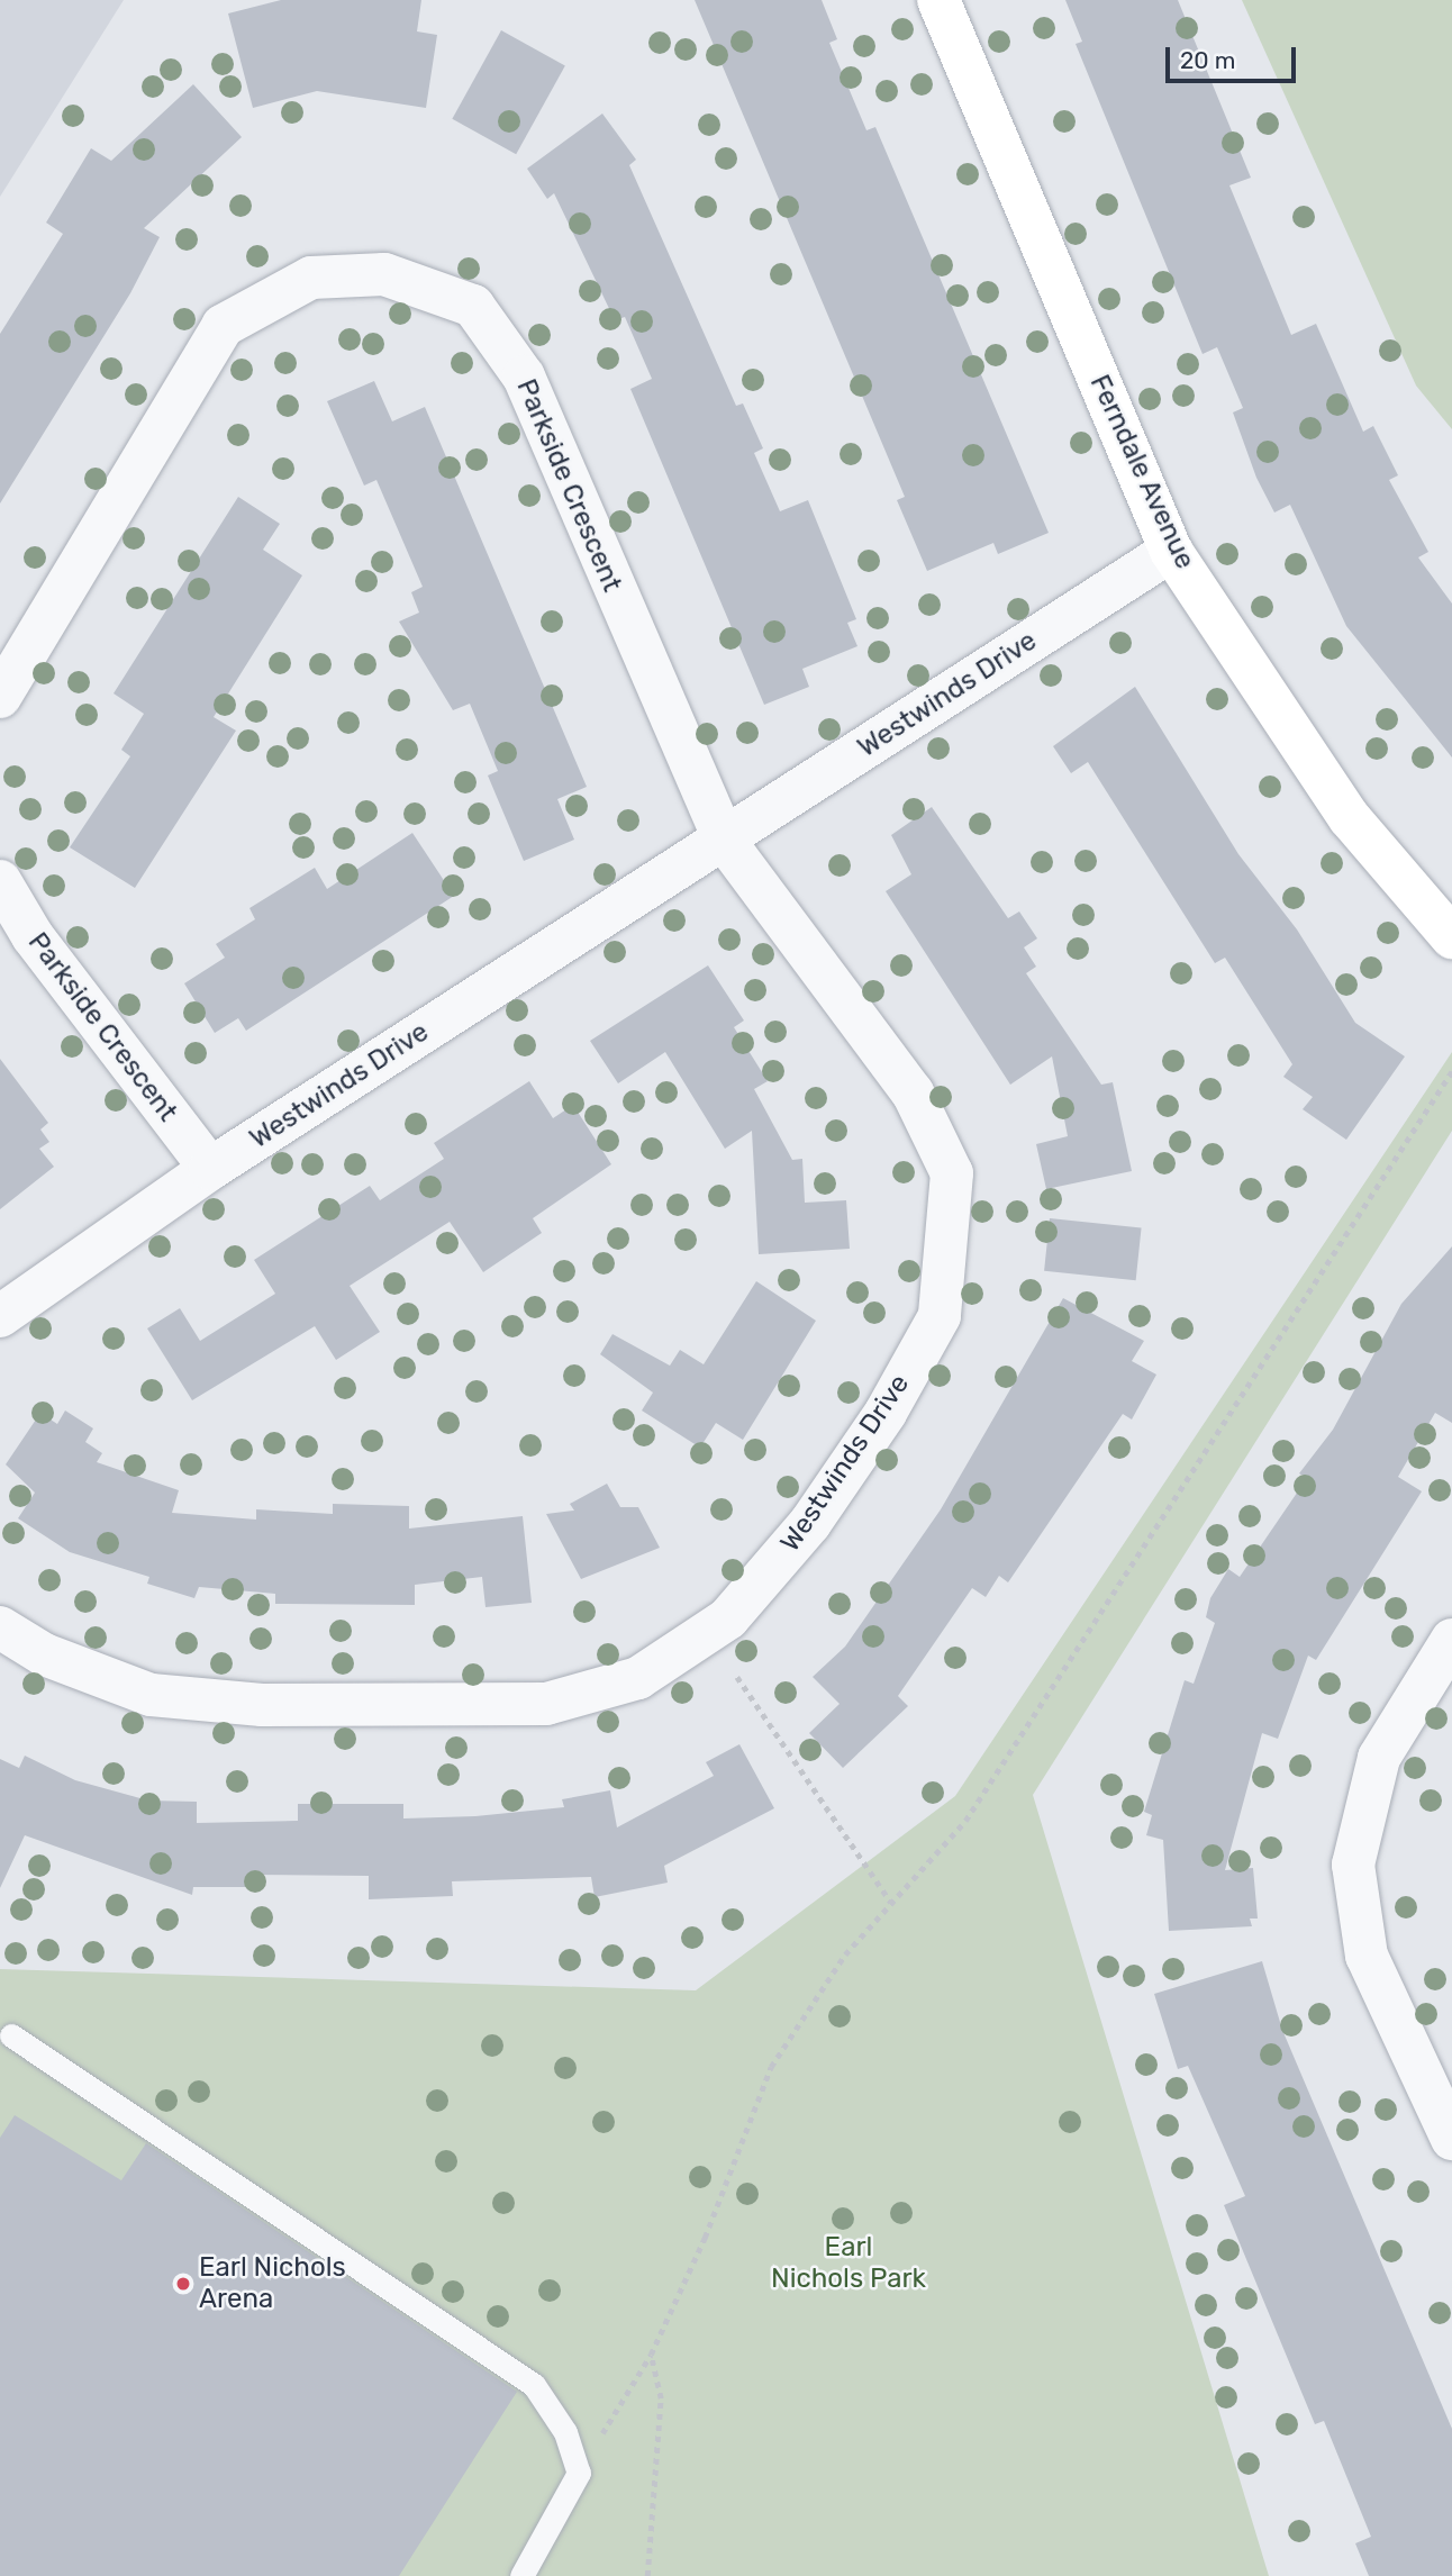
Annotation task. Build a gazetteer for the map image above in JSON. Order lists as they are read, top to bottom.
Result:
{
  "streets": {
    "street": ["Ferndale Avenue", "Parkside Crescent", "Westwinds Drive"]
  },
  "crossings": [
    ["Ferndale Avenue", "Westwinds Drive"],
    ["Parkside Crescent", "Westwinds Drive"]
  ],
  "parks": ["Earl Nichols Park"],
  "places": ["Earl Nichols Arena"],
  "scale_bar": "20 m"
}
